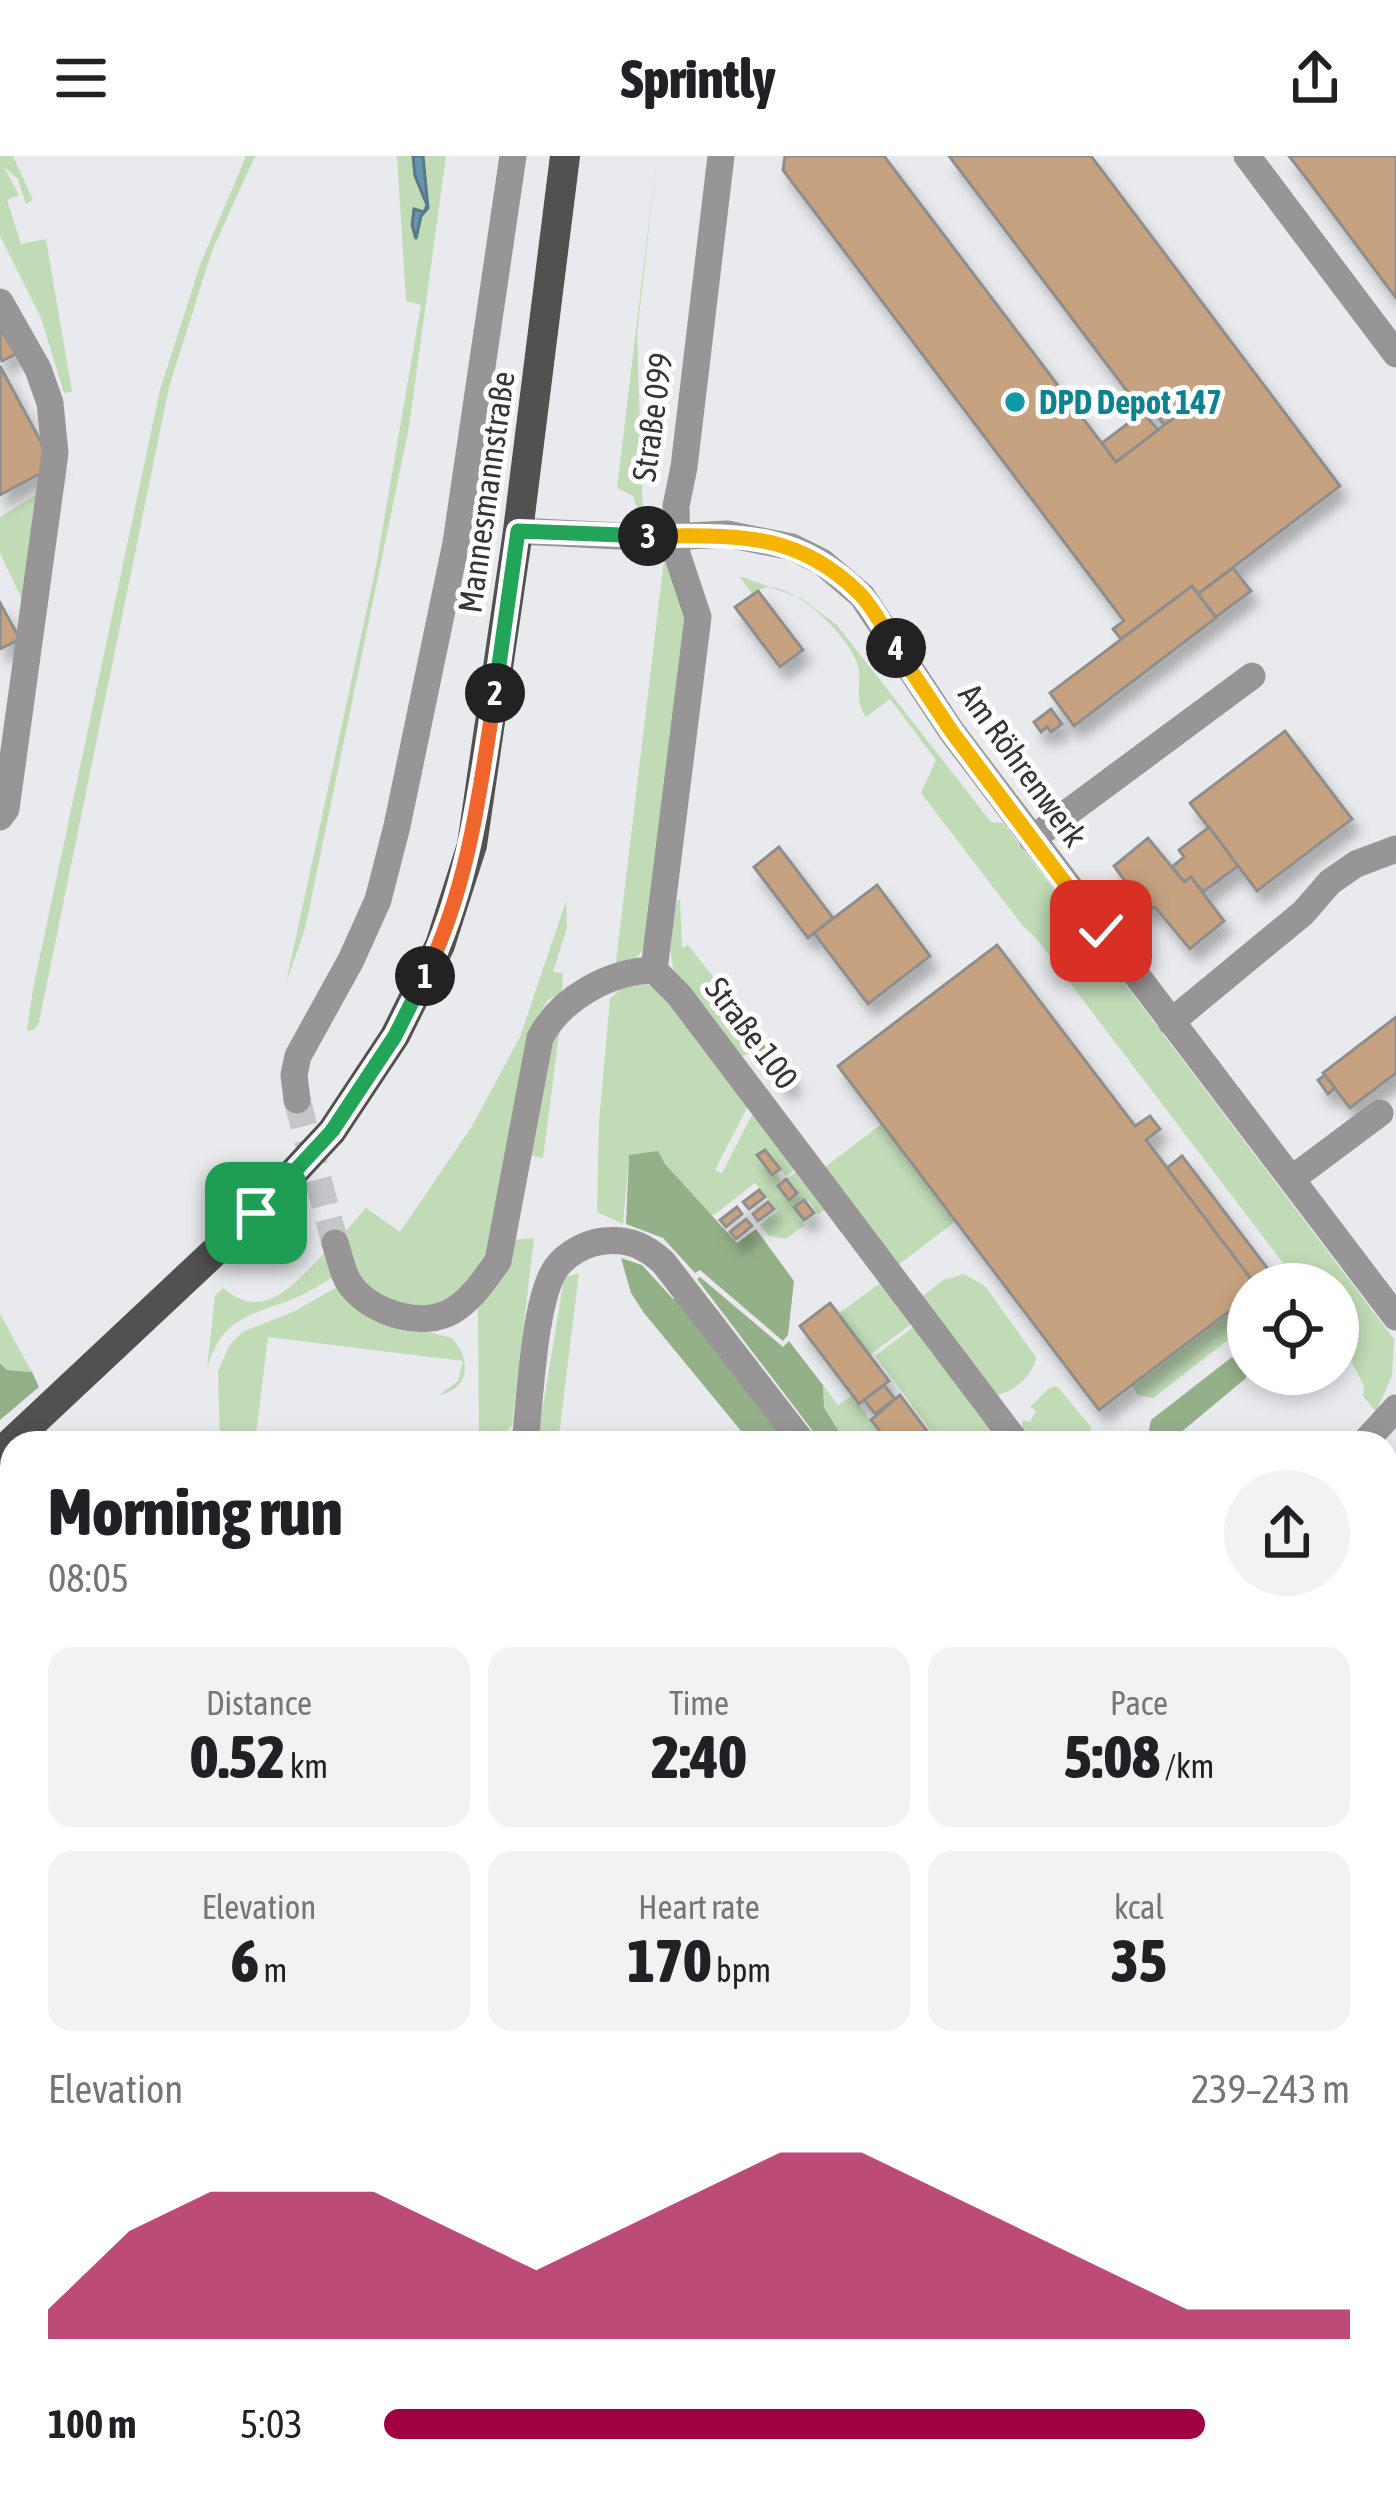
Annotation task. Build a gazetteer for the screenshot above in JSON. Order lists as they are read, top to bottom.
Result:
{
  "streets": {
    "main road": ["Mannesmannstraße"],
    "street": ["Straße 099", "Am Röhrenwerk", "Straße 100"]
  },
  "crossings": [
    ["Straße 099", "Straße 100"],
    ["Mannesmannstraße", "Am Röhrenwerk"]
  ],
  "places": ["DPD Depot 147"],
  "page": {
    "header": "Sprintly",
    "pins": [
      "3",
      "4",
      "2",
      "1"
    ],
    "heading": ["Morning run", "08:05"],
    "stats": [
      ["Distance", "0.52 km"],
      ["Time", "2:40"],
      ["Pace", "5:08 /km"],
      ["Elevation", "6 m"],
      ["Heart rate", "170 bpm"],
      ["kcal", "35"]
    ],
    "chart": ["Elevation", "239–243 m"],
    "list": [
      {
        "name": "100 m",
        "note": "5:03"
      }
    ]
  }
}
